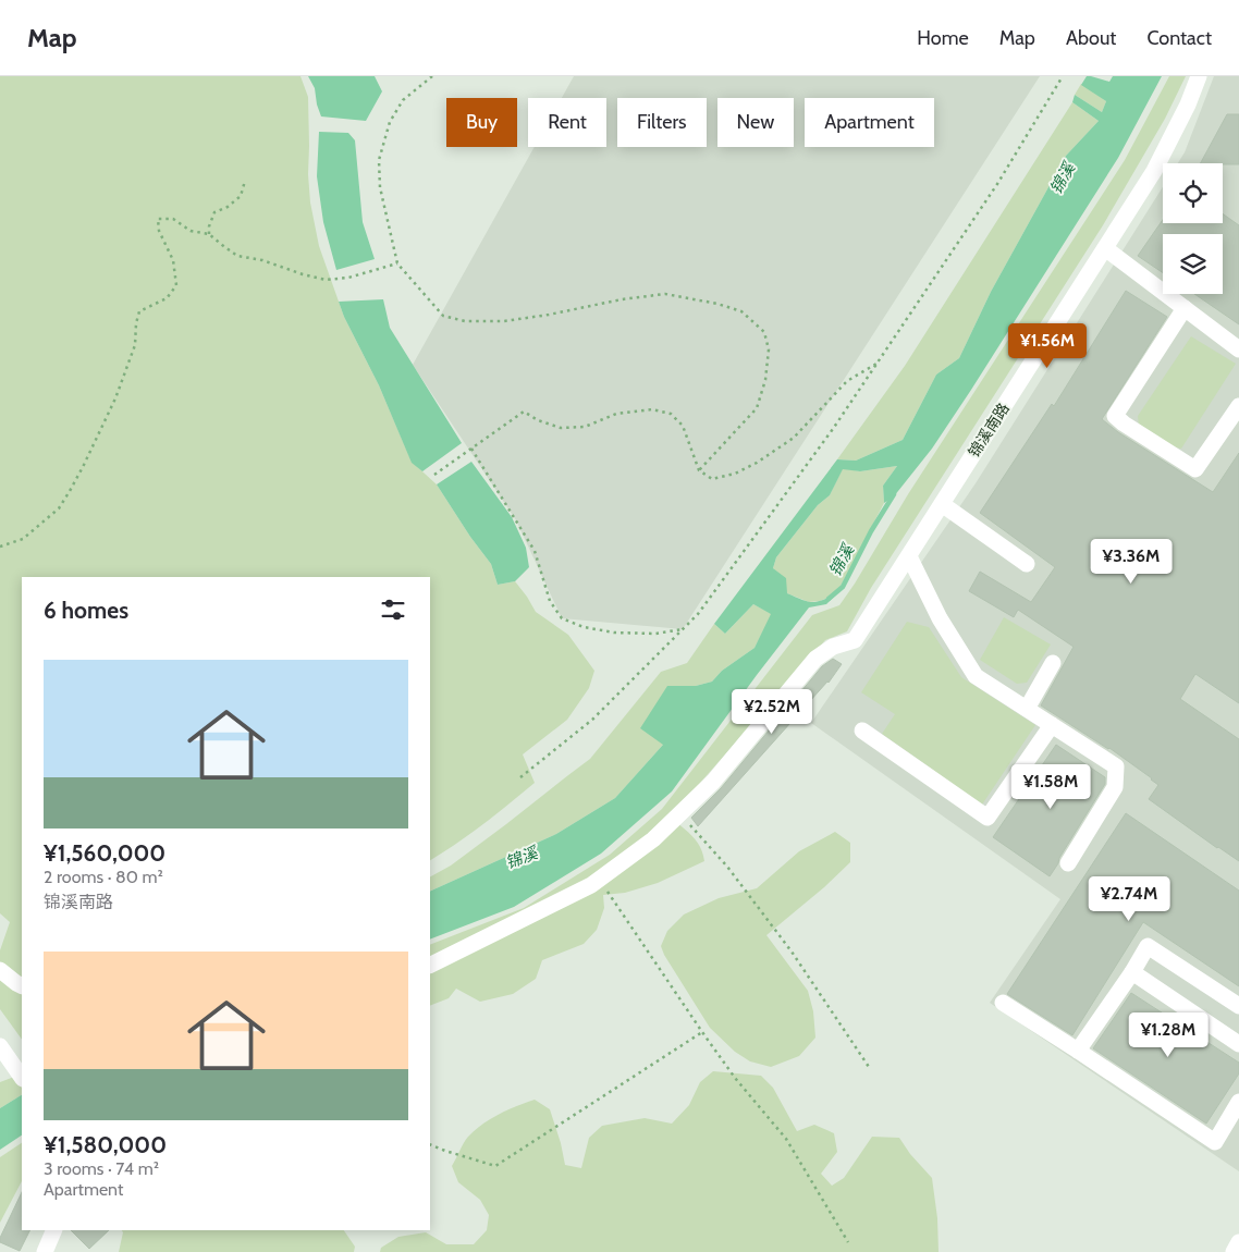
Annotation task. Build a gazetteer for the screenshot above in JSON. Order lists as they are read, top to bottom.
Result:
{
  "streets": {
    "street": ["锦溪南路"]
  },
  "water": ["锦溪"],
  "page": {
    "header": "Map",
    "nav": [
      "Home",
      "Map",
      "About",
      "Contact"
    ],
    "chip": [
      "Buy",
      "Rent",
      "Filters",
      "New",
      "Apartment"
    ],
    "price": [
      "¥1.56M",
      "¥3.36M",
      "¥2.52M",
      "¥1.58M",
      "¥2.74M",
      "¥1.28M"
    ],
    "heading": "6 homes",
    "list": [
      {
        "name": "¥1,560,000",
        "note": "2 rooms · 80 m² · 锦溪南路"
      },
      {
        "name": "¥1,580,000",
        "note": "3 rooms · 74 m² · Apartment"
      }
    ]
  }
}
